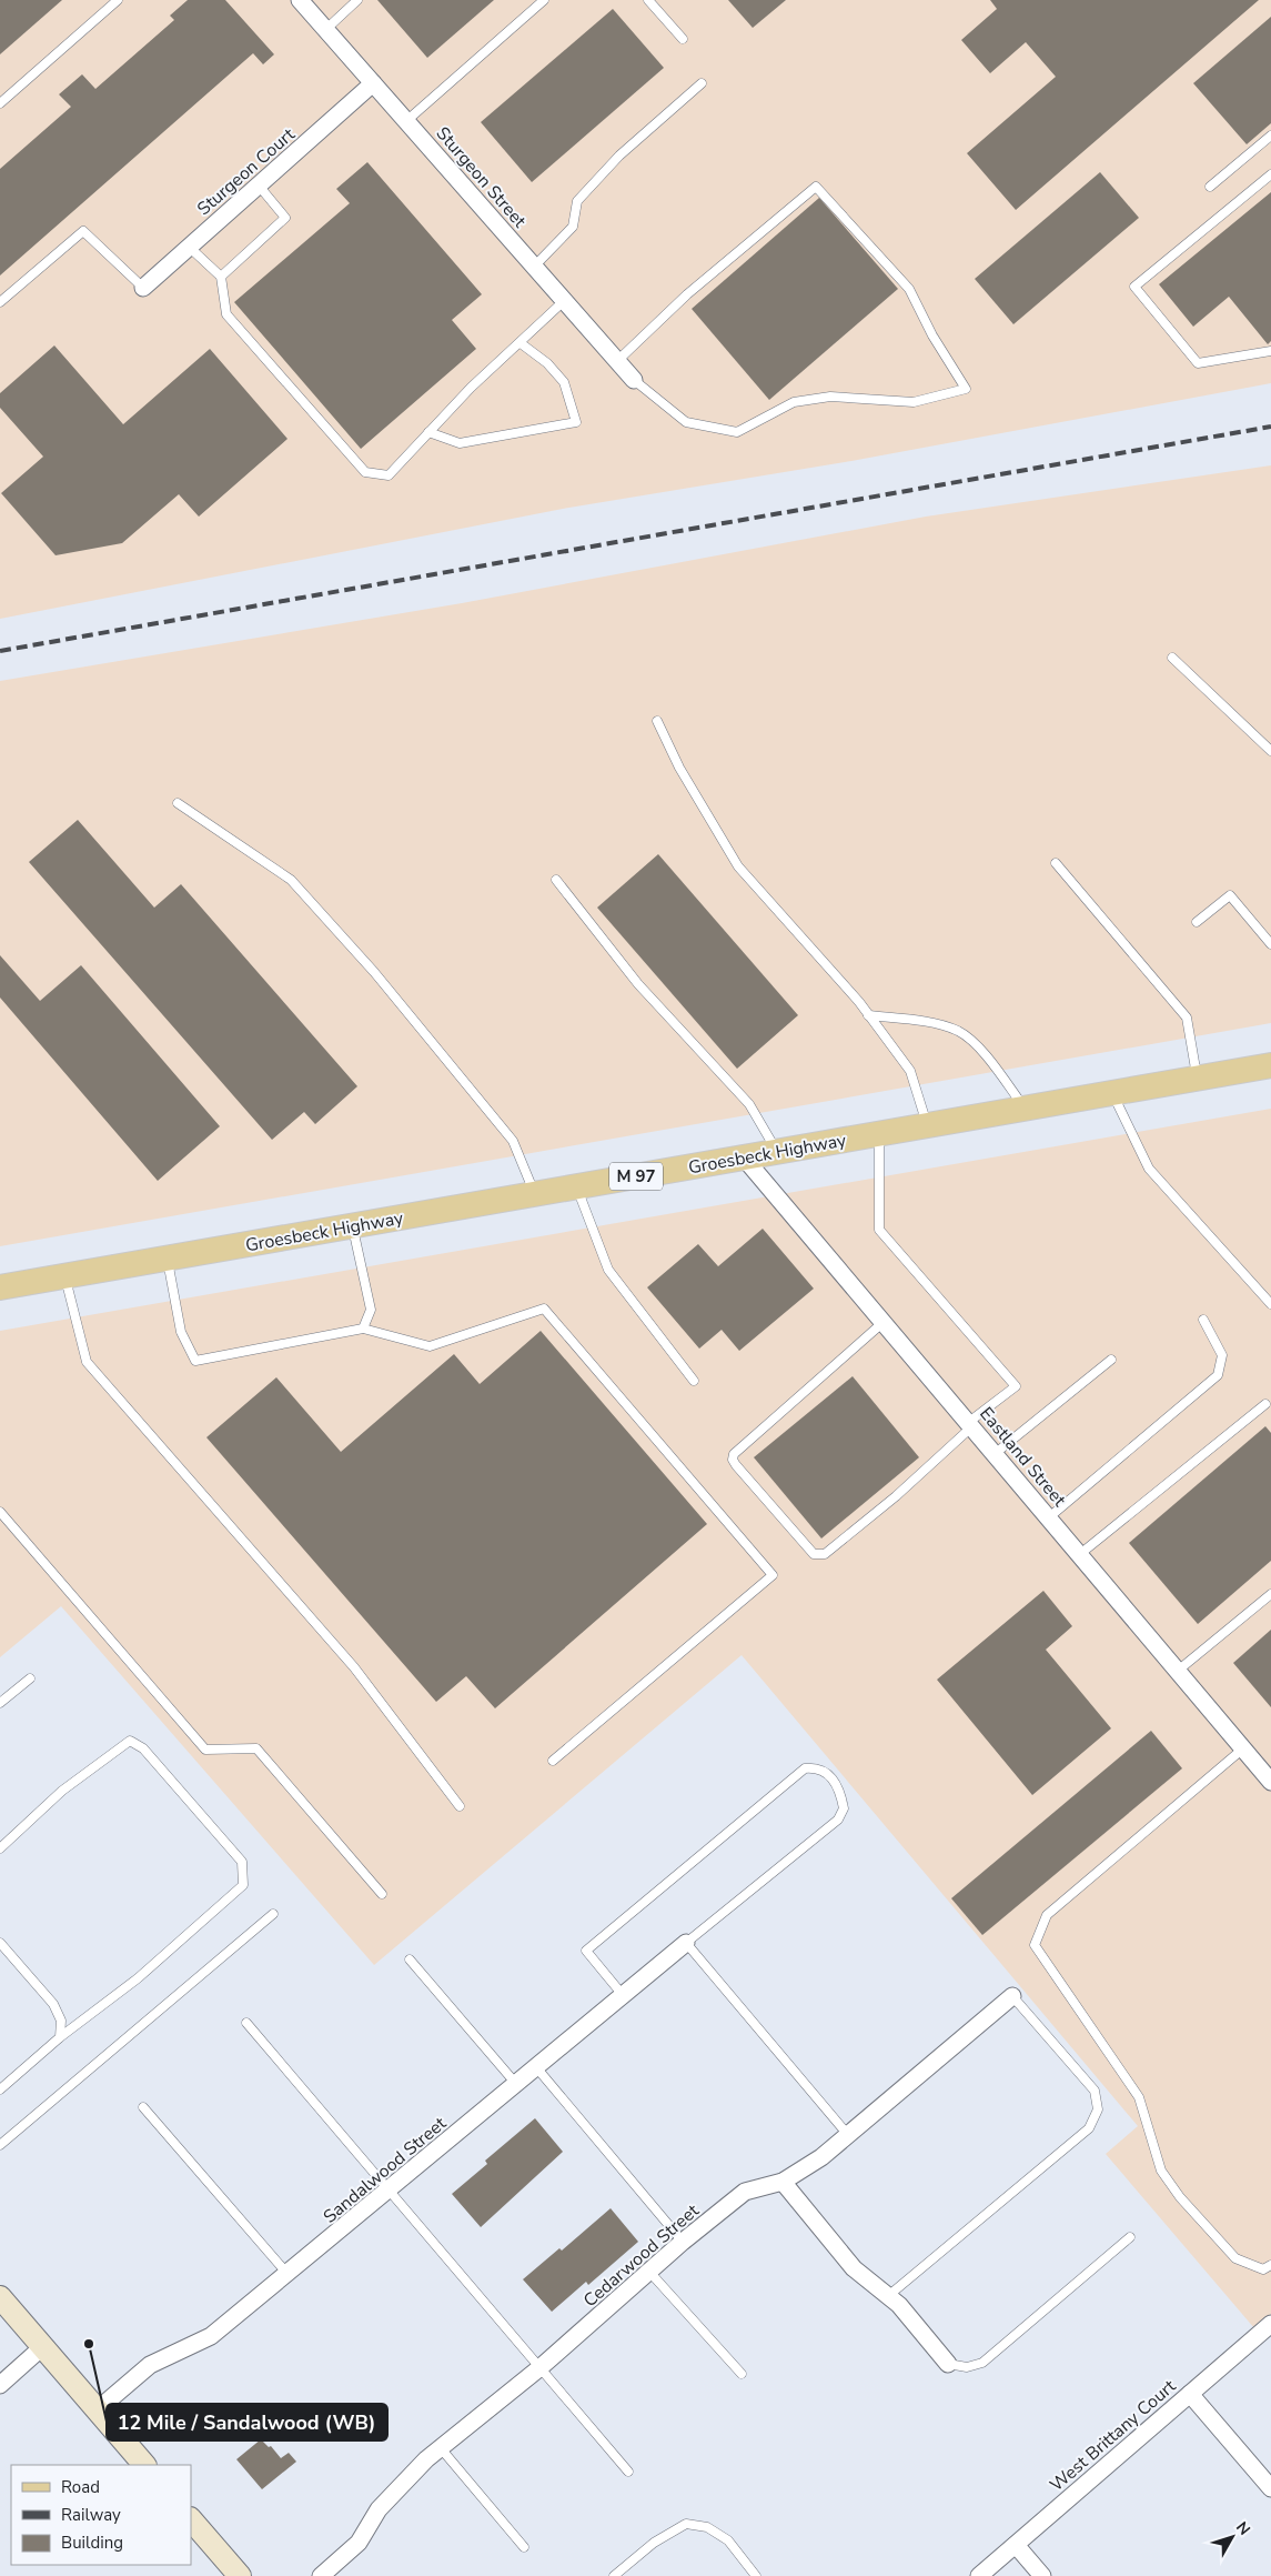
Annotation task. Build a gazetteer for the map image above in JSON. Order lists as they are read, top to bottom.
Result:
{
  "streets": {
    "main road": ["Groesbeck Highway", "M 97"],
    "street": [
      "Sturgeon Court",
      "Sturgeon Street",
      "Eastland Street",
      "Sandalwood Street",
      "Cedarwood Street",
      "West Brittany Court"
    ]
  },
  "crossings": [
    ["Sturgeon Court", "Sturgeon Street"],
    ["Groesbeck Highway", "Eastland Street"]
  ],
  "places": ["12 Mile / Sandalwood (WB)"],
  "legend": ["Road", "Railway", "Building"],
  "north": "top right"
}
